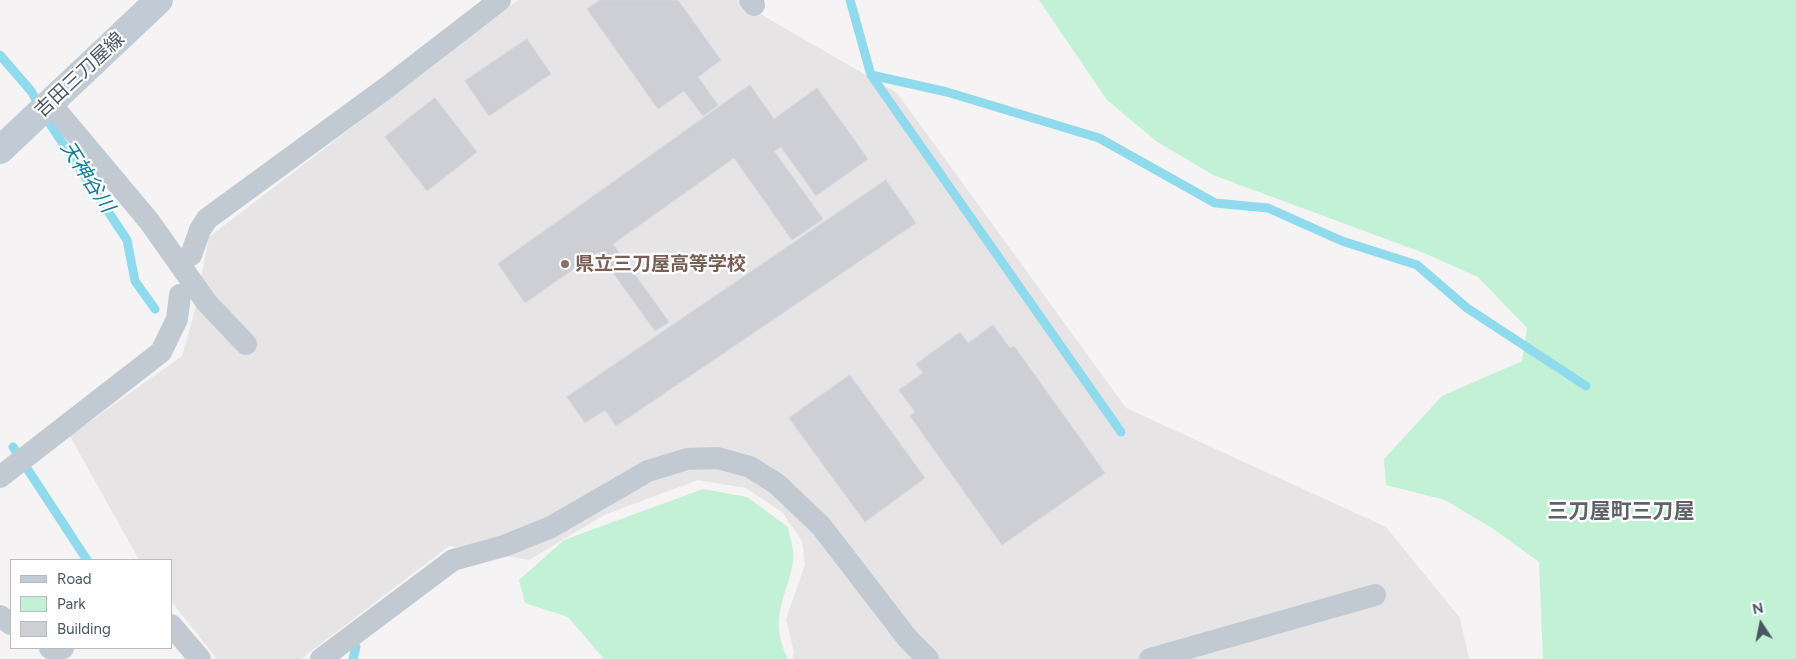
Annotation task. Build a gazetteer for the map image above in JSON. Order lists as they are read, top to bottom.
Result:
{
  "streets": {
    "main road": ["吉田三刀屋線"]
  },
  "districts": ["三刀屋町三刀屋"],
  "water": ["天神谷川"],
  "places": ["県立三刀屋高等学校"],
  "legend": ["Road", "Park", "Building"],
  "north": "top"
}
